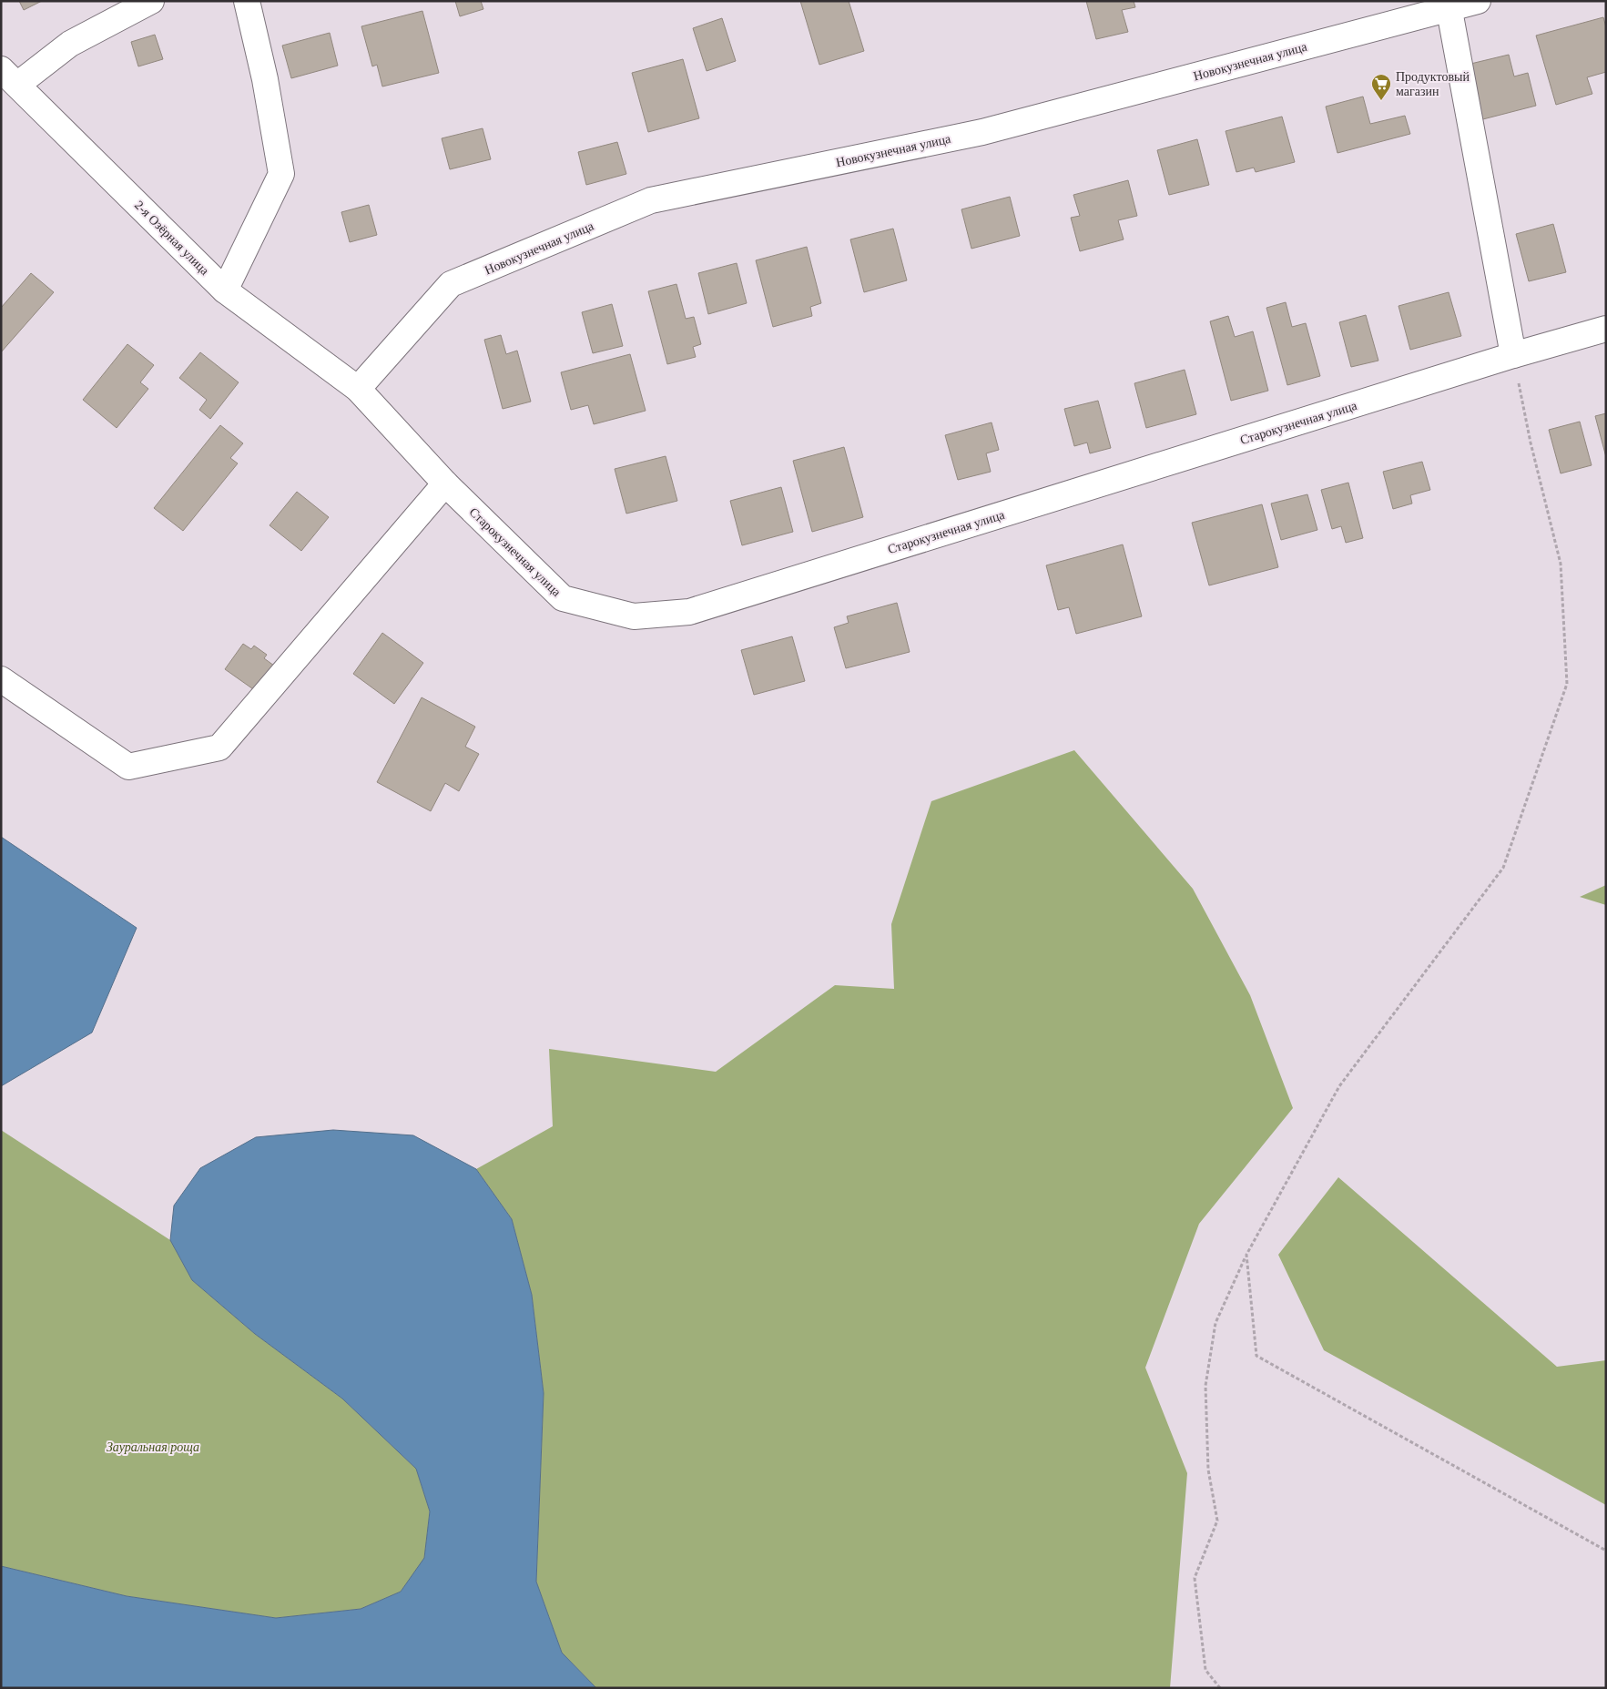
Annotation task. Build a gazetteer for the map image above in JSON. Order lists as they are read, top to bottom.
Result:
{
  "streets": {
    "street": ["Новокузнечная улица", "2-я Озёрная улица", "Старокузнечная улица"]
  },
  "crossings": [
    ["Новокузнечная улица", "2-я Озёрная улица"],
    ["Новокузнечная улица", "Старокузнечная улица"],
    ["2-я Озёрная улица", "Старокузнечная улица"]
  ],
  "parks": ["Зауральная роща"],
  "places": {
    "supermarket": ["Продуктовый магазин"]
  }
}
